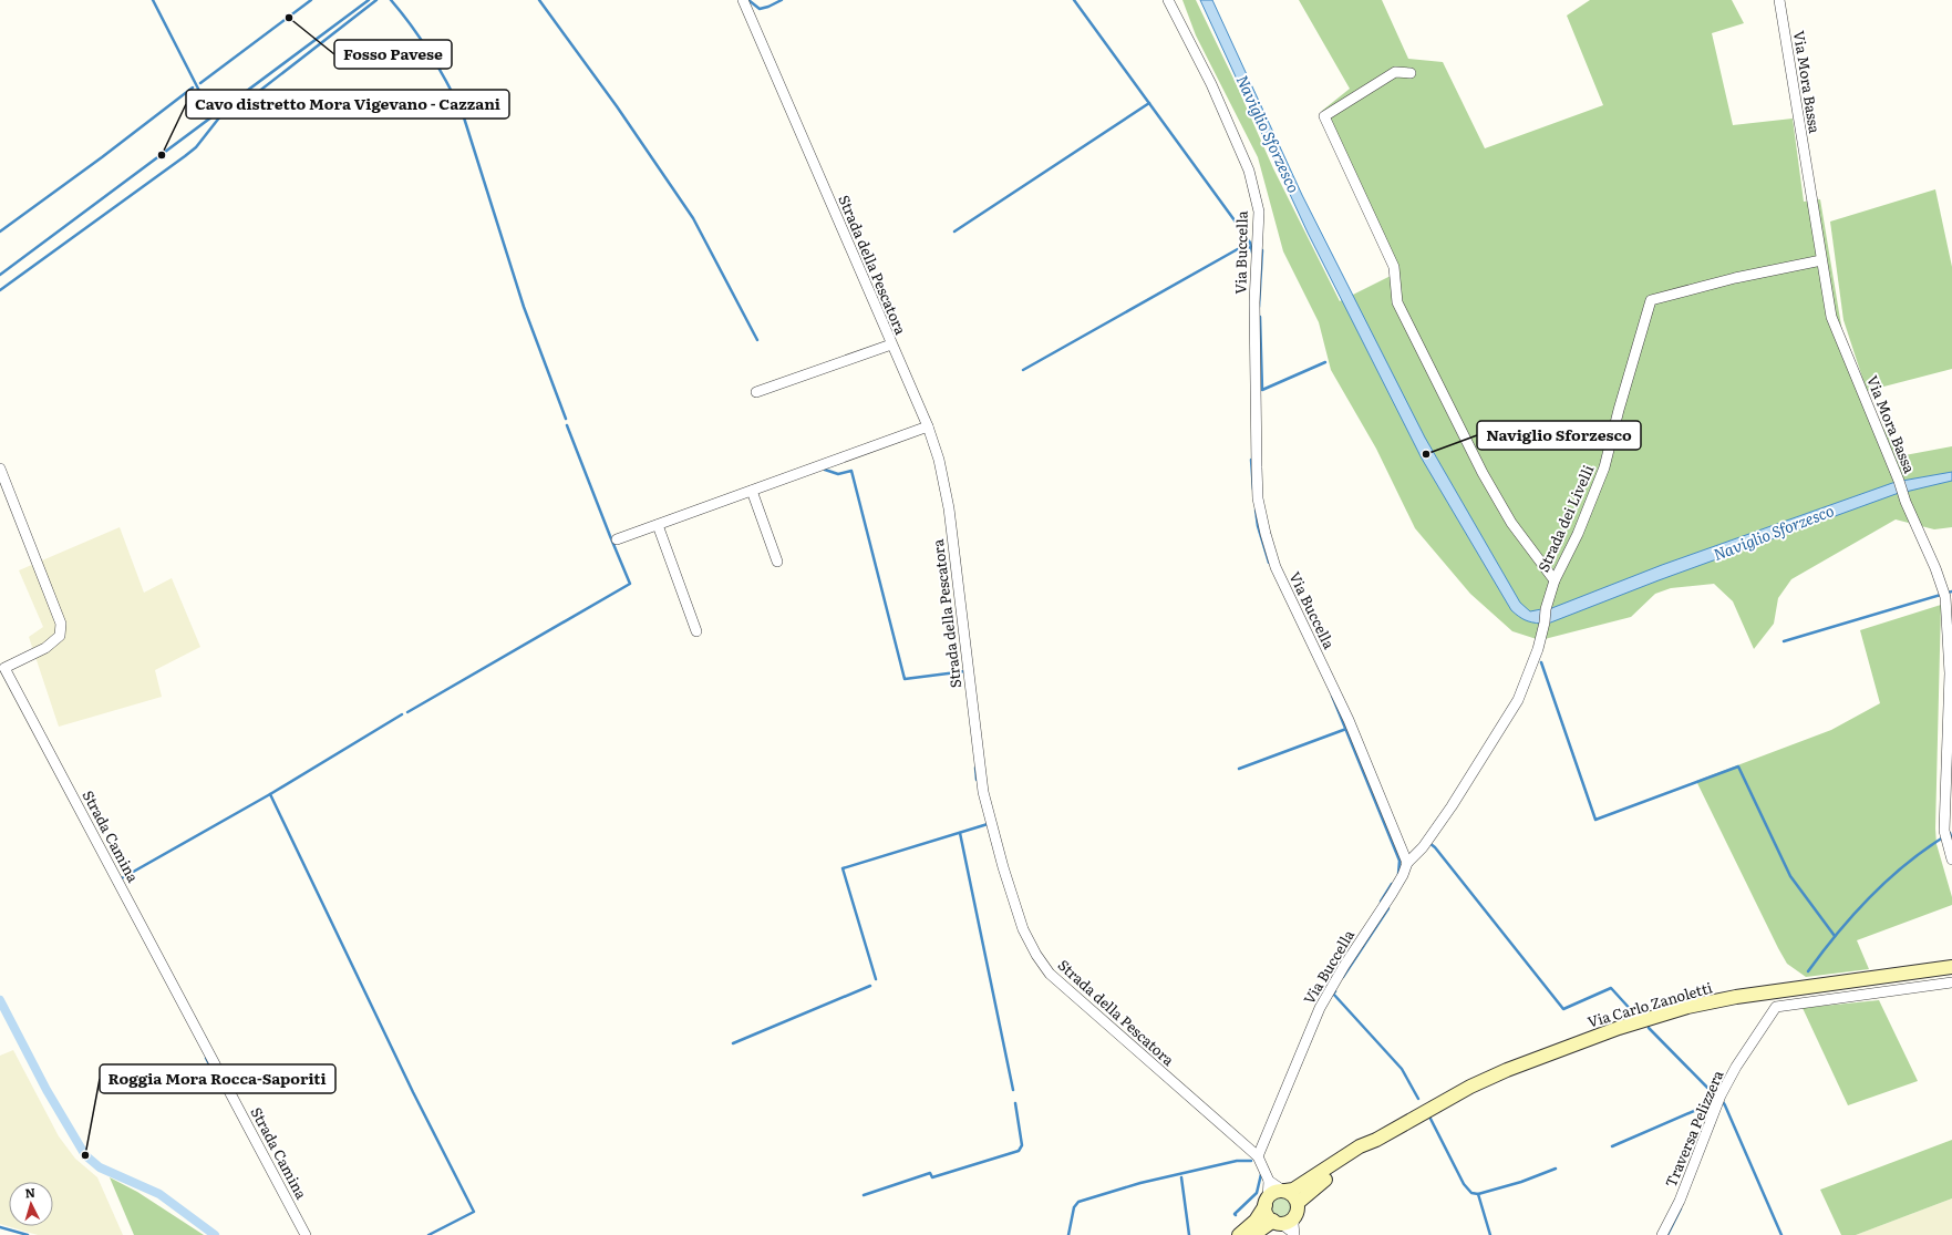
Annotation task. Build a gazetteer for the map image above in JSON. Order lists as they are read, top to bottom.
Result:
{
  "streets": {
    "main road": ["Via Carlo Zanoletti"],
    "street": [
      "Via Mora Bassa",
      "Via Buccella",
      "Strada della Pescatora",
      "Strada dei Livelli",
      "Strada Camina",
      "Traversa Pelizzera"
    ]
  },
  "crossings": [
    ["Via Mora Bassa", "Strada dei Livelli"],
    ["Via Buccella", "Strada della Pescatora"],
    ["Via Buccella", "Strada dei Livelli"]
  ],
  "water": ["Naviglio Sforzesco"],
  "places": [
    "Fosso Pavese",
    "Cavo distretto Mora Vigevano - Cazzani",
    "Naviglio Sforzesco",
    "Roggia Mora Rocca-Saporiti"
  ],
  "north": "top"
}
